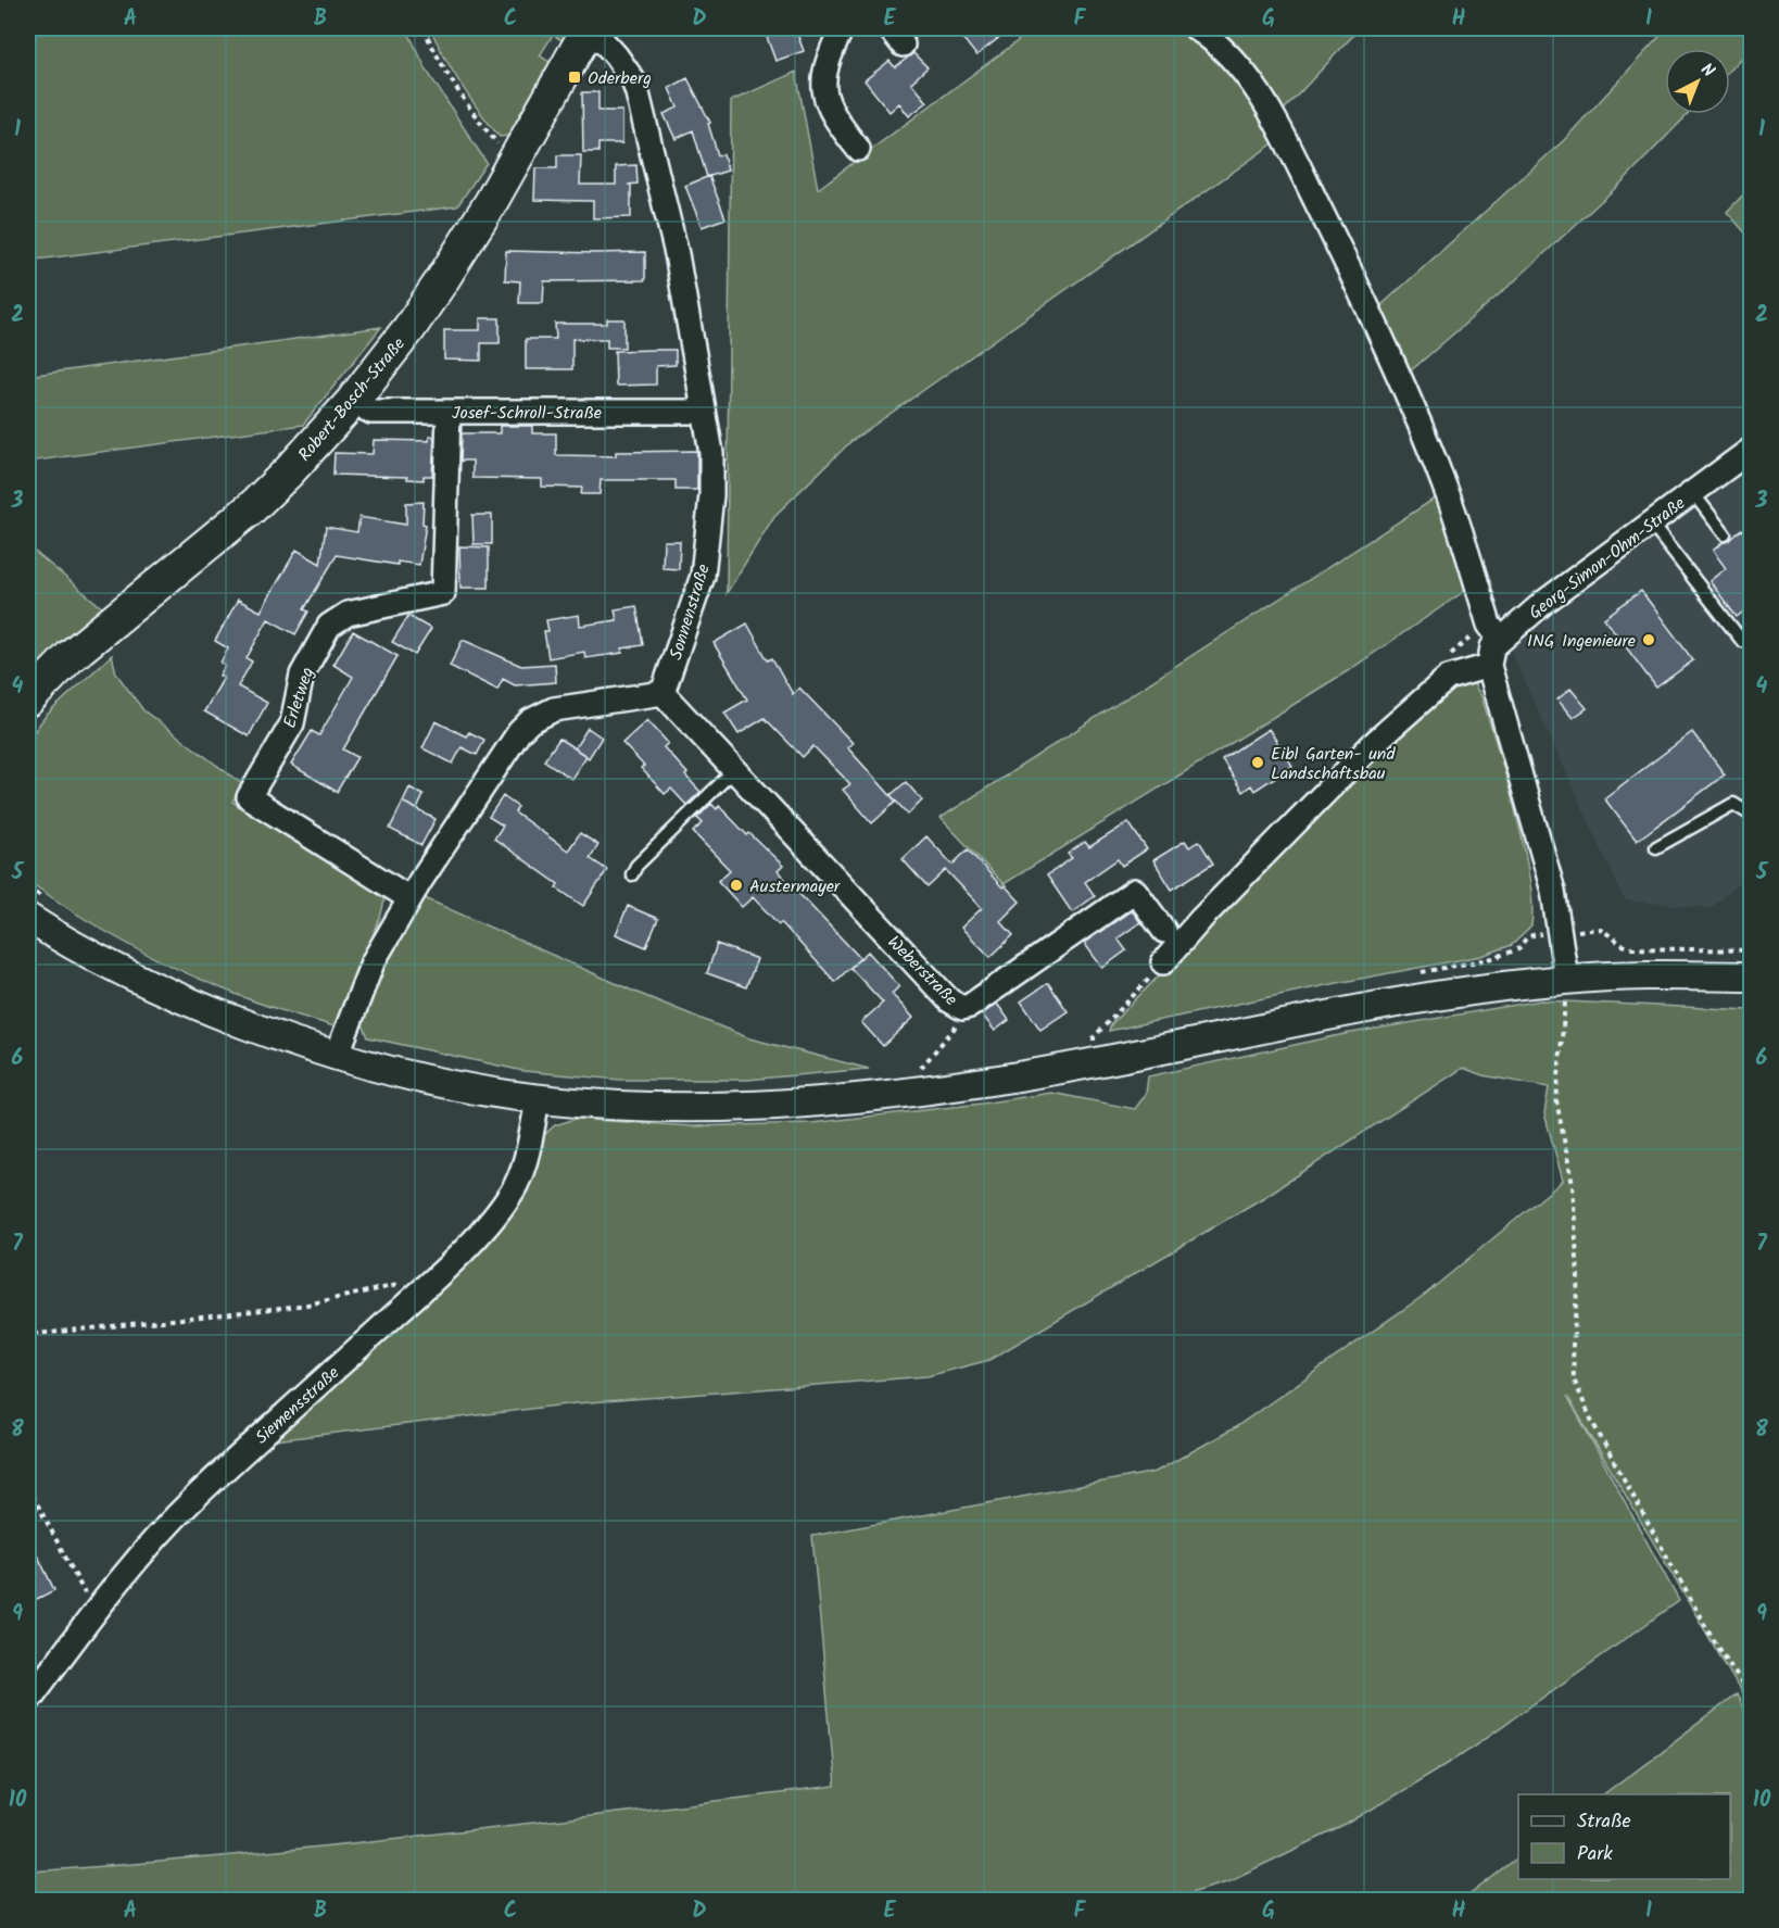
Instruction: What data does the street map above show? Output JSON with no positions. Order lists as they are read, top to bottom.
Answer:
{
  "streets": {
    "main road": ["Robert-Bosch-Straße"],
    "street": [
      "Josef-Schroll-Straße",
      "Georg-Simon-Ohm-Straße",
      "Sonnenstraße",
      "Erletweg",
      "Weberstraße",
      "Siemensstraße"
    ]
  },
  "crossings": [
    ["Robert-Bosch-Straße", "Josef-Schroll-Straße"],
    ["Robert-Bosch-Straße", "Sonnenstraße"],
    ["Josef-Schroll-Straße", "Sonnenstraße"],
    ["Josef-Schroll-Straße", "Erletweg"],
    ["Sonnenstraße", "Weberstraße"]
  ],
  "places": {
    "transit": ["Oderberg"],
    "other": ["ING Ingenieure", "Eibl Garten- und Landschaftsbau", "Austermayer"]
  },
  "legend": ["Straße", "Park"],
  "north": "top right",
  "grid": {
    "columns": [
      "A",
      "B",
      "C",
      "D",
      "E",
      "F",
      "G",
      "H",
      "I"
    ],
    "rows": [
      "1",
      "2",
      "3",
      "4",
      "5",
      "6",
      "7",
      "8",
      "9",
      "10"
    ]
  }
}
